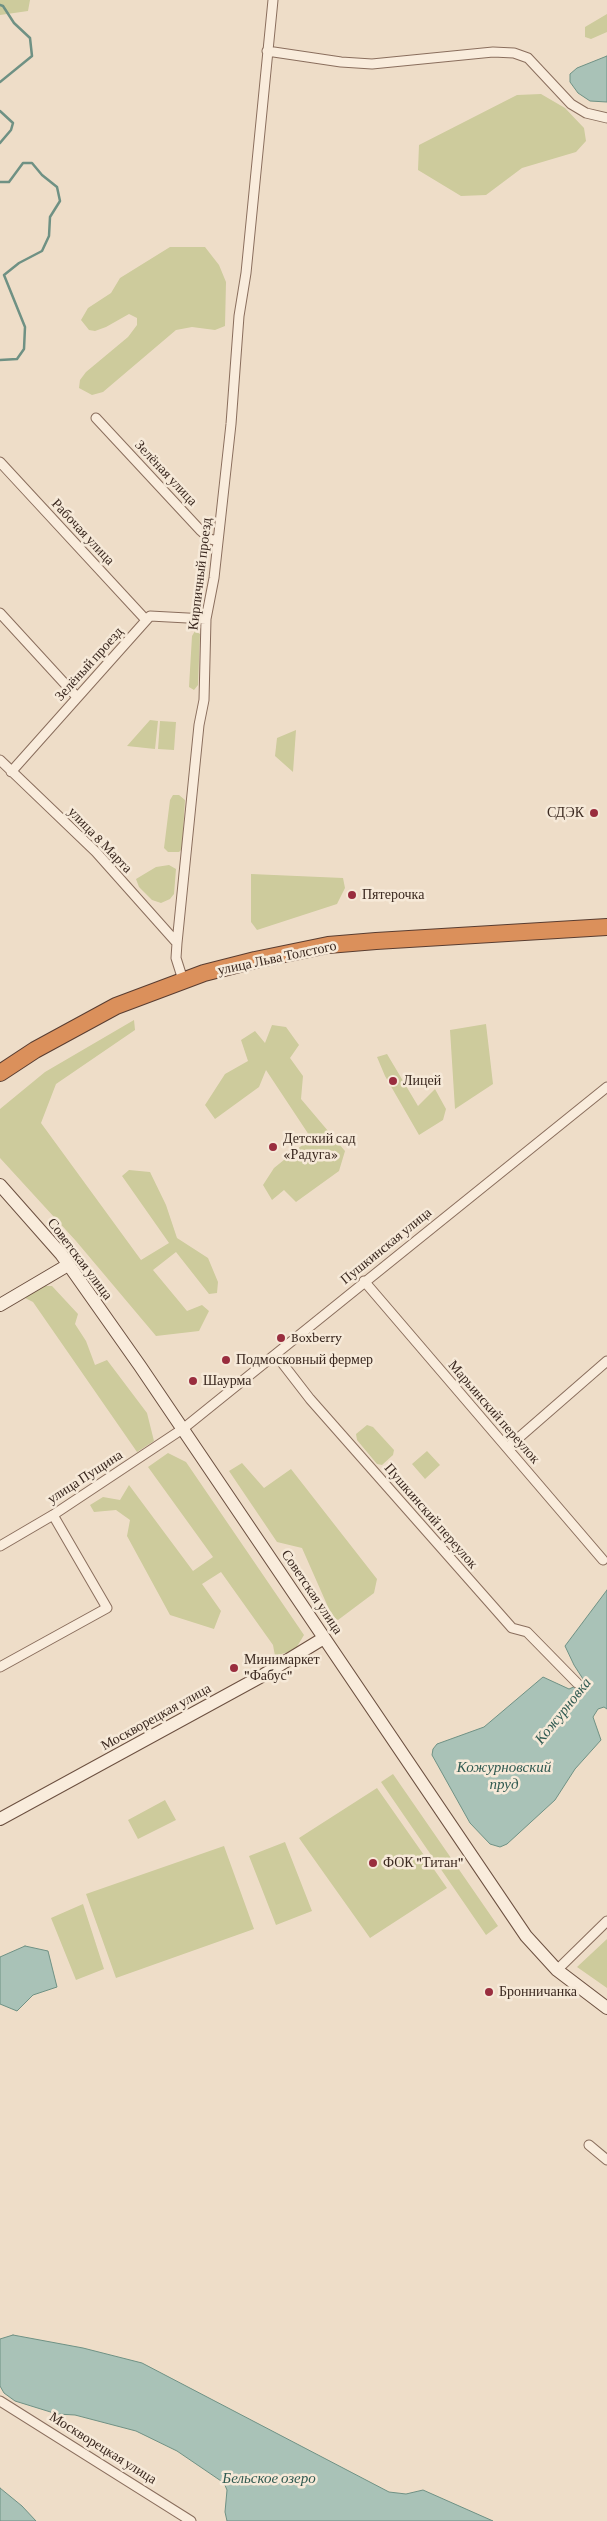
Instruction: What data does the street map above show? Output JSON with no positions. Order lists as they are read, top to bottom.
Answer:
{
  "streets": {
    "highway": ["улица Льва Толстого"],
    "main road": ["Советская улица", "Москворецкая улица"],
    "street": [
      "Зелёная улица",
      "Рабочая улица",
      "Кирпичный проезд",
      "Зелёный проезд",
      "улица 8 Марта",
      "Пушкинская улица",
      "Марьинский переулок",
      "улица Пущина",
      "Пушкинский переулок"
    ]
  },
  "crossings": [
    ["Зелёная улица", "Кирпичный проезд"],
    ["Рабочая улица", "Зелёный проезд"],
    ["Кирпичный проезд", "улица 8 Марта"],
    ["Кирпичный проезд", "улица Льва Толстого"],
    ["Зелёный проезд", "улица 8 Марта"],
    ["Пушкинская улица", "Советская улица"],
    ["Пушкинская улица", "Марьинский переулок"],
    ["Пушкинская улица", "улица Пущина"],
    ["Пушкинская улица", "Пушкинский переулок"],
    ["Советская улица", "улица Пущина"],
    ["Советская улица", "Москворецкая улица"]
  ],
  "water": ["Кожурновка", "Кожурновский пруд", "Бельское озеро"],
  "places": [
    "СДЭК",
    "Пятерочка",
    "Лицей",
    "Детский сад «Радуга»",
    "Boxberry",
    "Подмосковный фермер",
    "Шаурма",
    "Минимаркет \"Фабус\"",
    "ФОК \"Титан\"",
    "Бронничанка"
  ]
}
